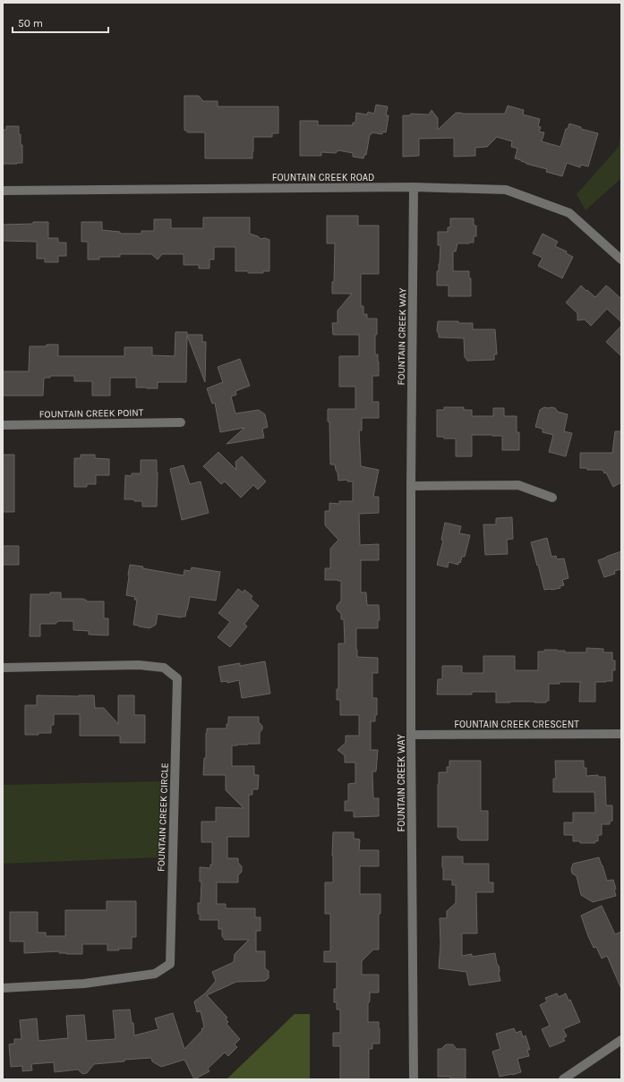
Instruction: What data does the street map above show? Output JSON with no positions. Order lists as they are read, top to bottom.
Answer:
{
  "streets": {
    "street": [
      "FOUNTAIN CREEK ROAD",
      "FOUNTAIN CREEK WAY",
      "FOUNTAIN CREEK POINT",
      "FOUNTAIN CREEK CRESCENT",
      "FOUNTAIN CREEK CIRCLE"
    ]
  },
  "crossings": [
    ["FOUNTAIN CREEK ROAD", "FOUNTAIN CREEK WAY"],
    ["FOUNTAIN CREEK WAY", "FOUNTAIN CREEK CRESCENT"]
  ],
  "scale_bar": "50 m"
}
